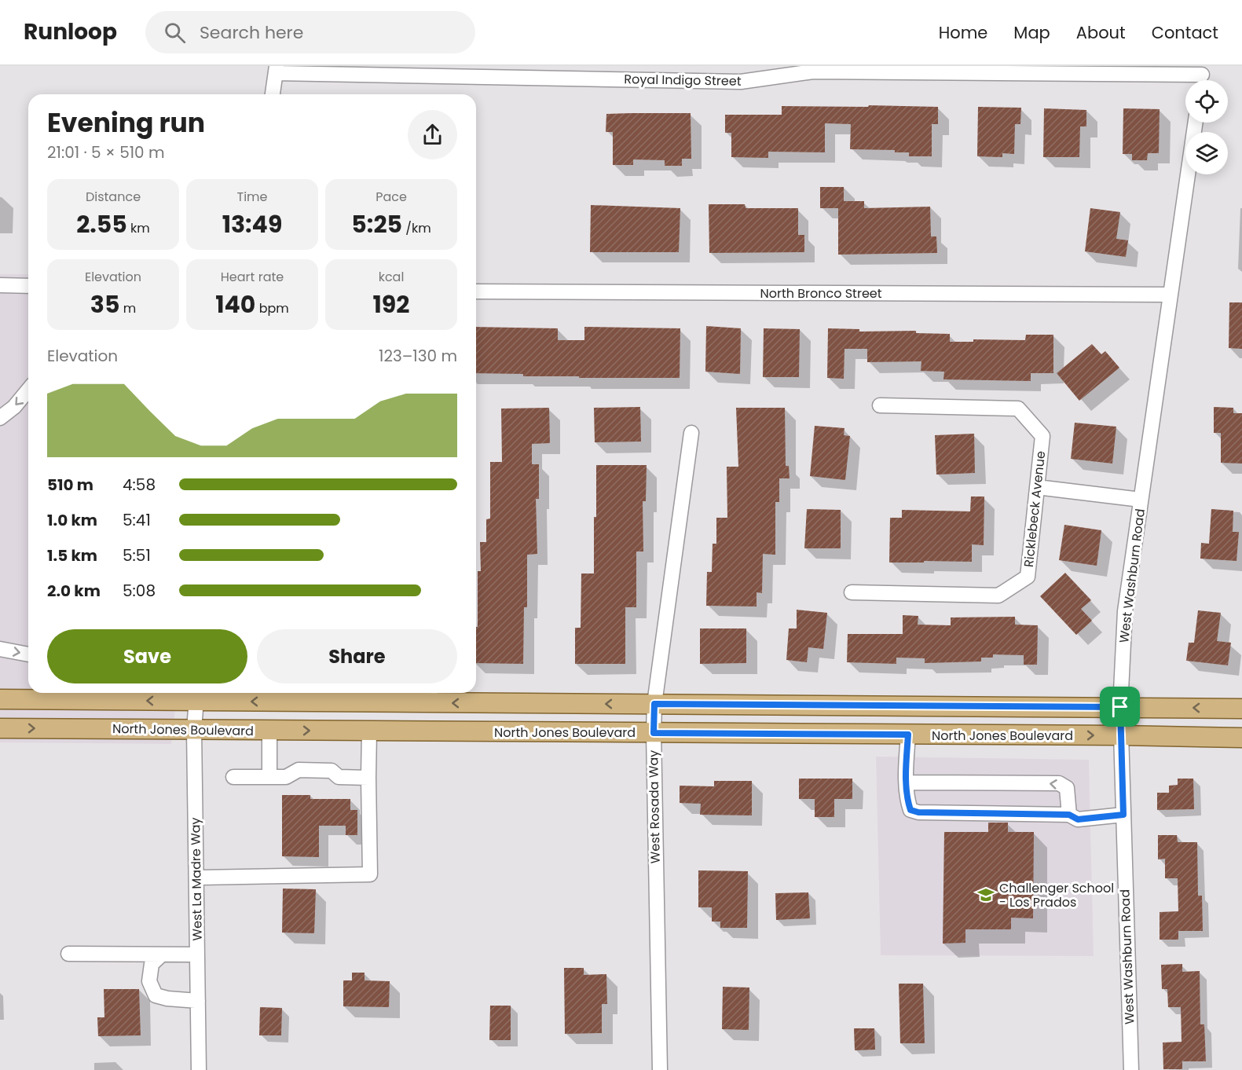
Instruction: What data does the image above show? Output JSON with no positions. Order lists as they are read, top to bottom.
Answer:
{
  "streets": {
    "main road": ["North Jones Boulevard"],
    "street": [
      "Royal Indigo Street",
      "North Bronco Street",
      "Ricklebeck Avenue",
      "West Washburn Road",
      "West Rosada Way",
      "West La Madre Way"
    ]
  },
  "crossings": [
    ["North Bronco Street", "West Washburn Road"],
    ["West Washburn Road", "North Jones Boulevard"],
    ["North Jones Boulevard", "West Rosada Way"],
    ["North Jones Boulevard", "West La Madre Way"]
  ],
  "places": {
    "school or university": ["Challenger School - Los Prados"]
  },
  "page": {
    "header": "Runloop",
    "search": "Search here",
    "nav": [
      "Home",
      "Map",
      "About",
      "Contact"
    ],
    "heading": ["Evening run", "21:01 · 5 × 510 m"],
    "stats": [
      ["Distance", "2.55 km"],
      ["Time", "13:49"],
      ["Pace", "5:25 /km"],
      ["Elevation", "35 m"],
      ["Heart rate", "140 bpm"],
      ["kcal", "192"]
    ],
    "chart": ["Elevation", "123–130 m"],
    "list": [
      {
        "name": "510 m",
        "note": "4:58"
      },
      {
        "name": "1.0 km",
        "note": "5:41"
      },
      {
        "name": "1.5 km",
        "note": "5:51"
      },
      {
        "name": "2.0 km",
        "note": "5:08"
      }
    ],
    "buttons": ["Save", "Share"]
  }
}
